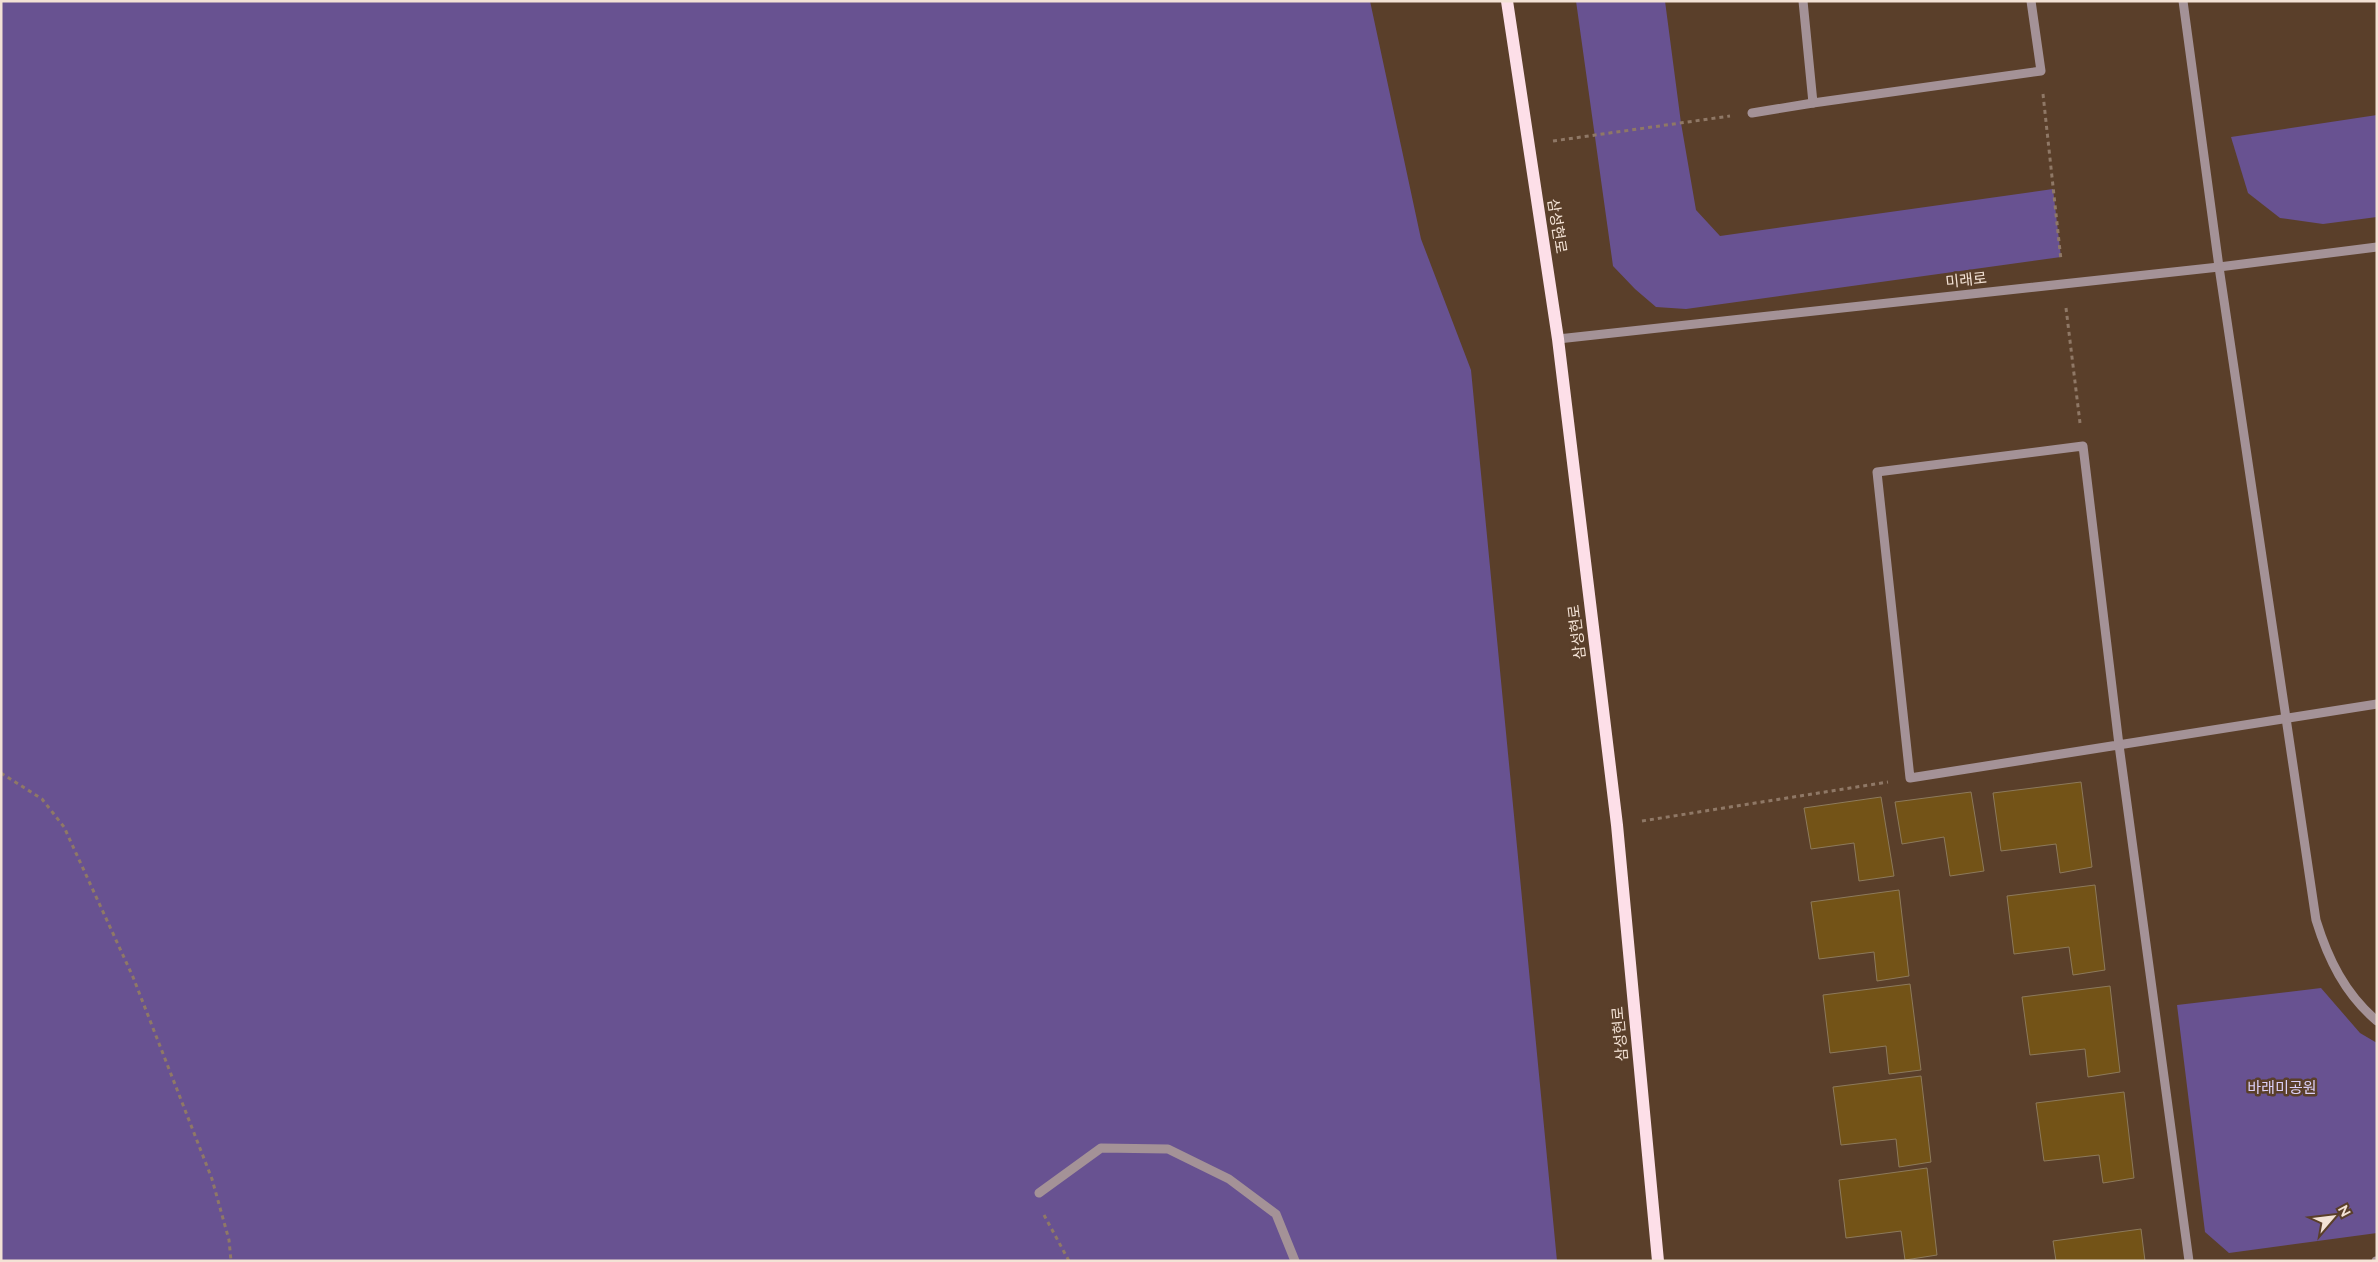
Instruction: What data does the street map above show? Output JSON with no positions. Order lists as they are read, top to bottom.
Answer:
{
  "streets": {
    "main road": ["삼성현로"],
    "street": ["미래로"]
  },
  "crossings": [
    ["삼성현로", "미래로"]
  ],
  "parks": ["바래미공원"],
  "north": "top right"
}
